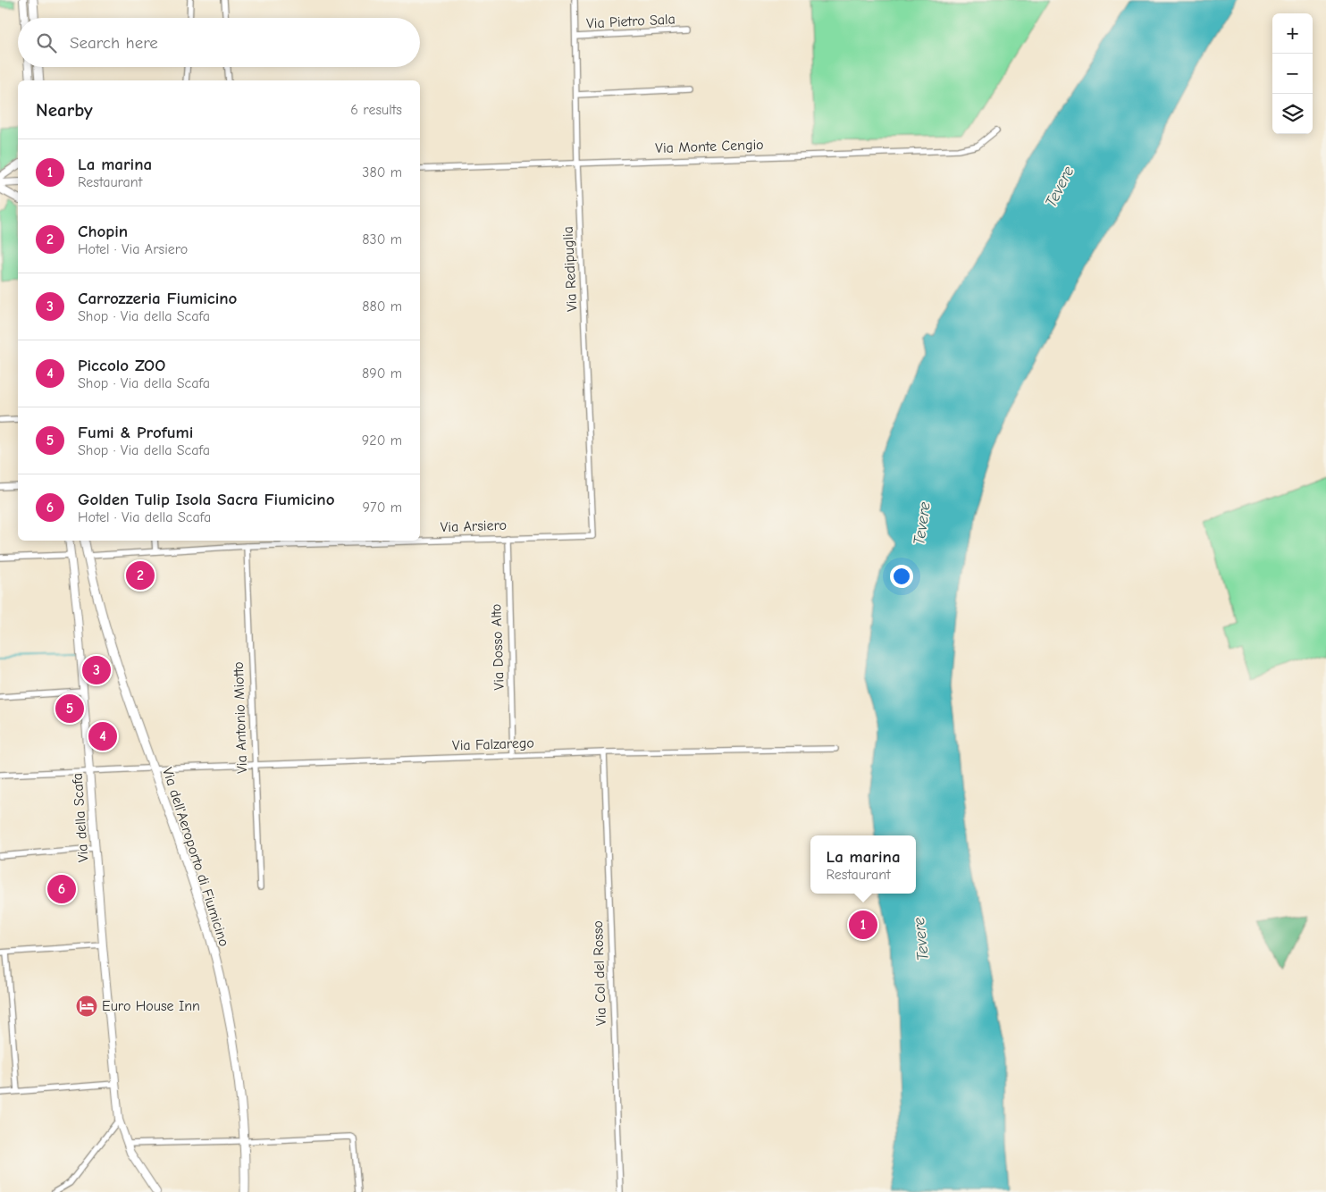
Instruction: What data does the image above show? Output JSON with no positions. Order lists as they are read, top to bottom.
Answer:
{
  "streets": {
    "main road": ["Via dell'Aeroporto di Fiumicino"],
    "street": [
      "Via Pietro Sala",
      "Via Monte Cengio",
      "Via Redipuglia",
      "Via Arsiero",
      "Via Dosso Alto",
      "Via Antonio Miotto",
      "Via Falzarego",
      "Via della Scafa",
      "Via Col del Rosso"
    ]
  },
  "crossings": [
    ["Via Pietro Sala", "Via Redipuglia"],
    ["Via Monte Cengio", "Via Redipuglia"],
    ["Via Redipuglia", "Via Arsiero"],
    ["Via Arsiero", "Via Dosso Alto"],
    ["Via Arsiero", "Via Antonio Miotto"],
    ["Via Arsiero", "Via dell'Aeroporto di Fiumicino"],
    ["Via Dosso Alto", "Via Falzarego"],
    ["Via Antonio Miotto", "Via Falzarego"],
    ["Via Falzarego", "Via della Scafa"],
    ["Via Falzarego", "Via dell'Aeroporto di Fiumicino"],
    ["Via Falzarego", "Via Col del Rosso"]
  ],
  "water": ["Tevere"],
  "places": {
    "hotel": ["Euro House Inn"]
  },
  "page": {
    "map_buttons": ["+", "−"],
    "search": "Search here",
    "heading": ["Nearby", "6 results"],
    "list": [
      {
        "mark": "1",
        "name": "La marina",
        "note": "Restaurant",
        "value": "380 m"
      },
      {
        "mark": "2",
        "name": "Chopin",
        "note": "Hotel · Via Arsiero",
        "value": "830 m"
      },
      {
        "mark": "3",
        "name": "Carrozzeria Fiumicino",
        "note": "Shop · Via della Scafa",
        "value": "880 m"
      },
      {
        "mark": "4",
        "name": "Piccolo ZOO",
        "note": "Shop · Via della Scafa",
        "value": "890 m"
      },
      {
        "mark": "5",
        "name": "Fumi & Profumi",
        "note": "Shop · Via della Scafa",
        "value": "920 m"
      },
      {
        "mark": "6",
        "name": "Golden Tulip Isola Sacra Fiumicino",
        "note": "Hotel · Via della Scafa",
        "value": "970 m"
      }
    ],
    "pins": [
      "2",
      "3",
      "5",
      "4",
      "6",
      "1"
    ],
    "popup": ["La marina", "Restaurant"]
  }
}
